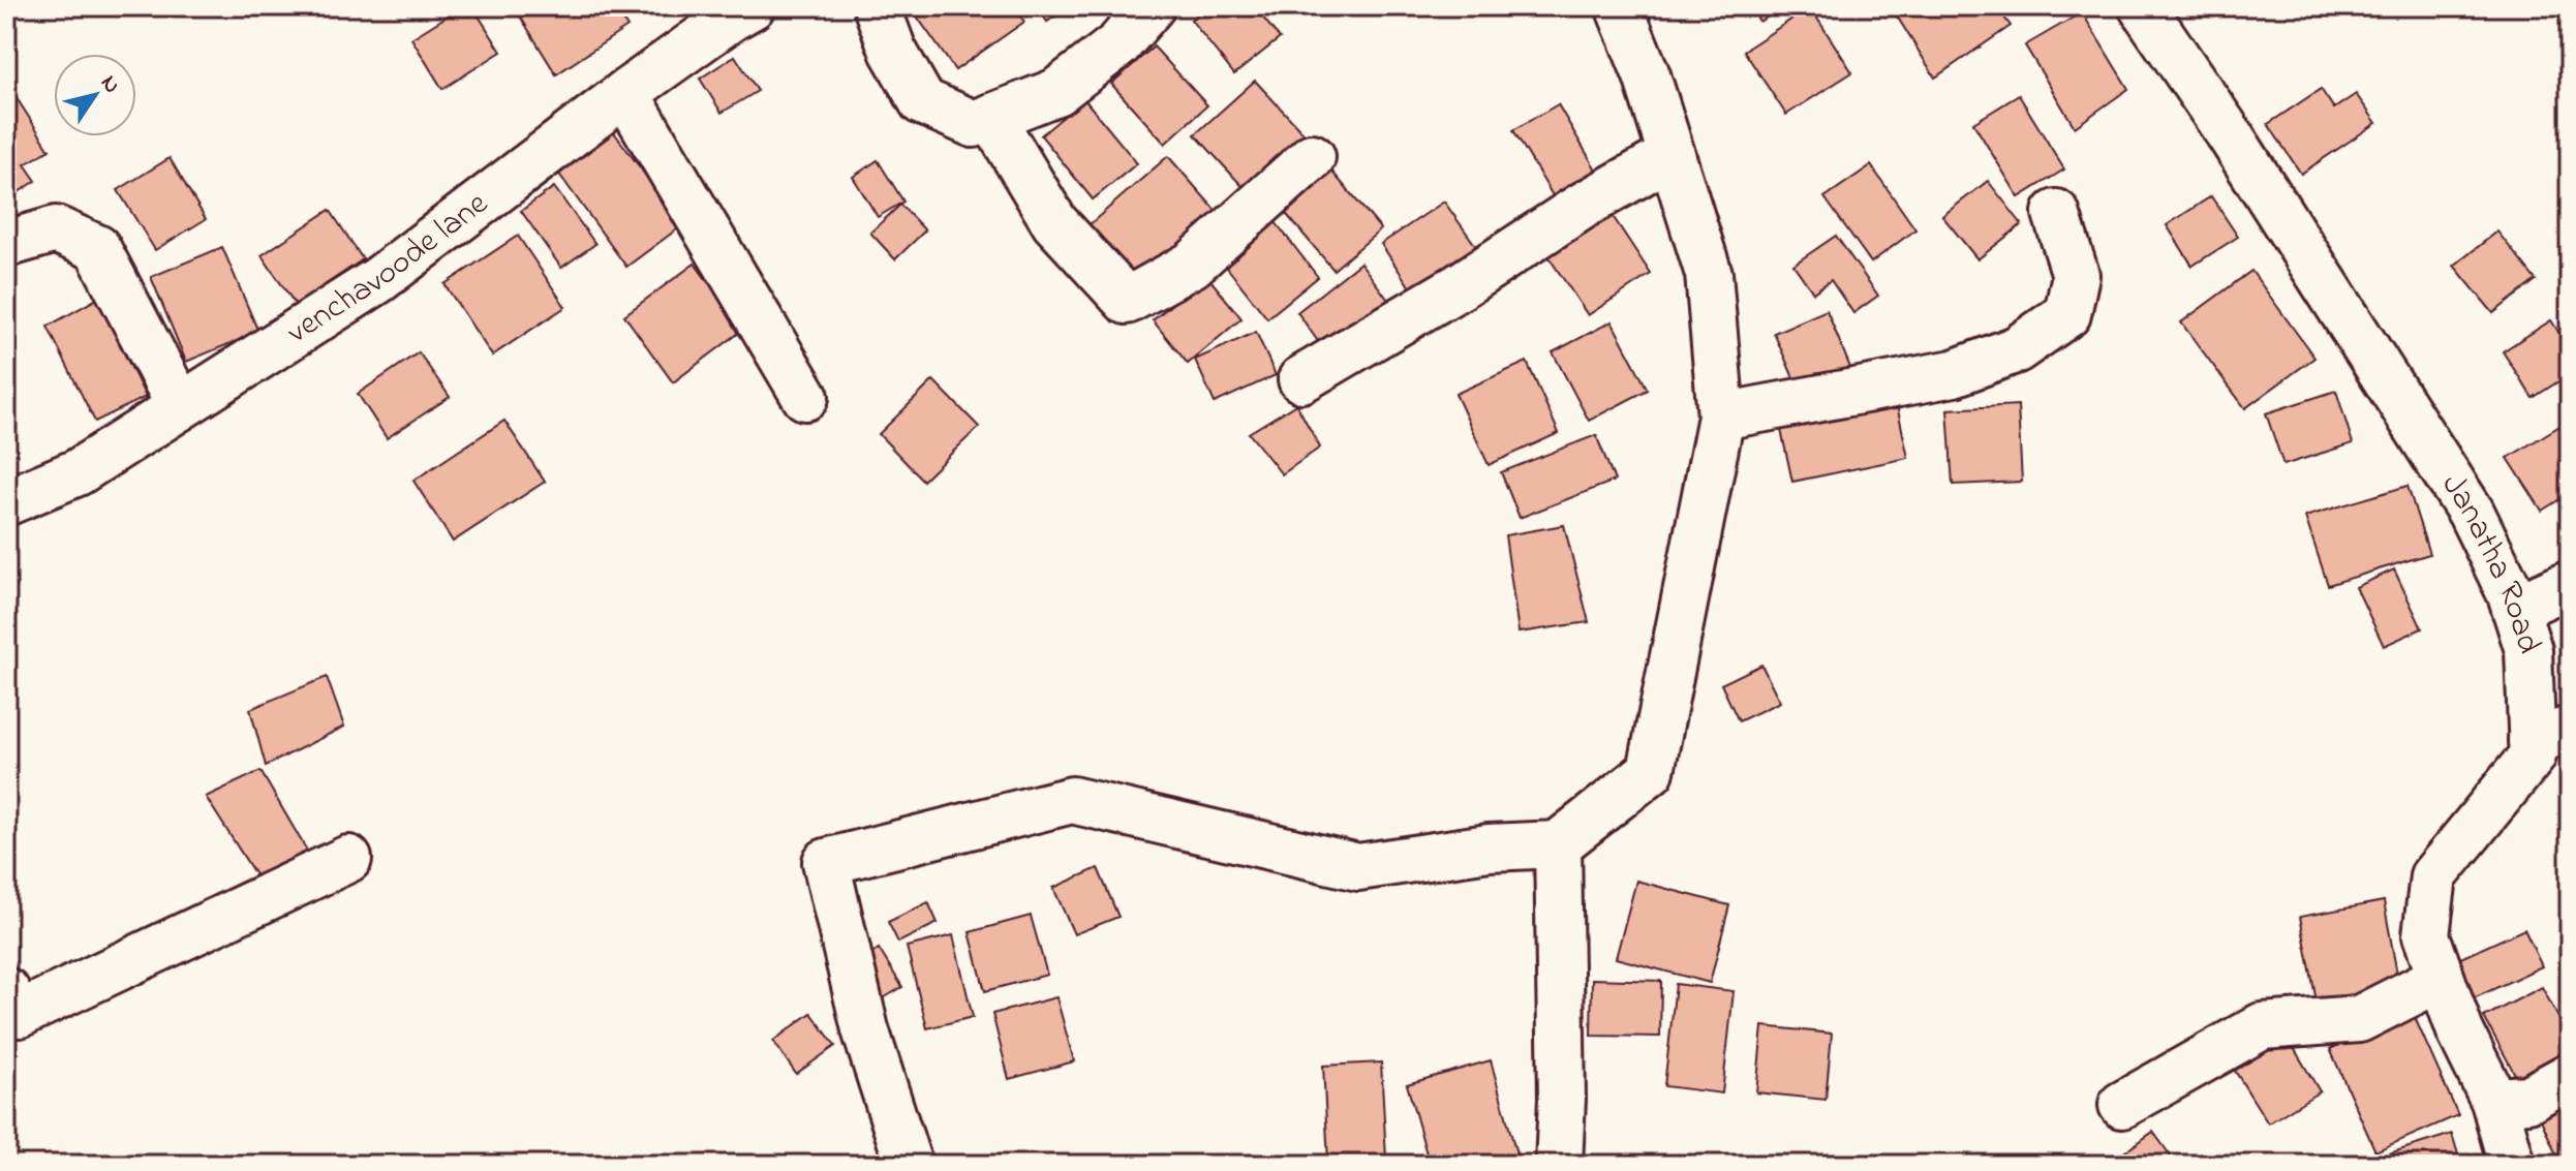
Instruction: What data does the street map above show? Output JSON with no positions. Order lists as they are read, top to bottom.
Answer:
{
  "streets": {
    "street": ["venchavoode lane", "Janatha Road"]
  },
  "north": "top right"
}
